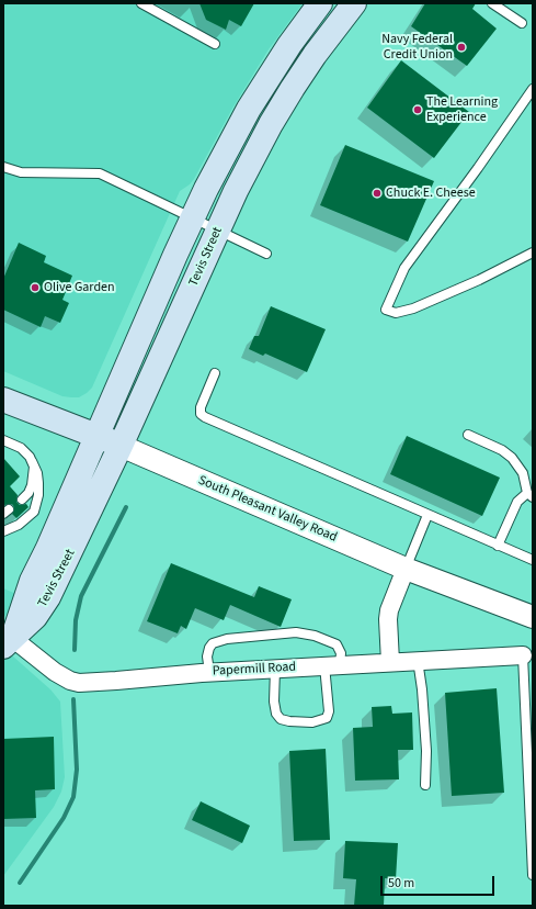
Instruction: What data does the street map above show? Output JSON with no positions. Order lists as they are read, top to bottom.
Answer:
{
  "streets": {
    "main road": ["Tevis Street", "South Pleasant Valley Road"],
    "street": ["Papermill Road"]
  },
  "crossings": [
    ["Tevis Street", "South Pleasant Valley Road"],
    ["Tevis Street", "Papermill Road"]
  ],
  "places": [
    "Navy Federal Credit Union",
    "The Learning Experience",
    "Chuck E. Cheese",
    "Olive Garden"
  ],
  "scale_bar": "50 m"
}
